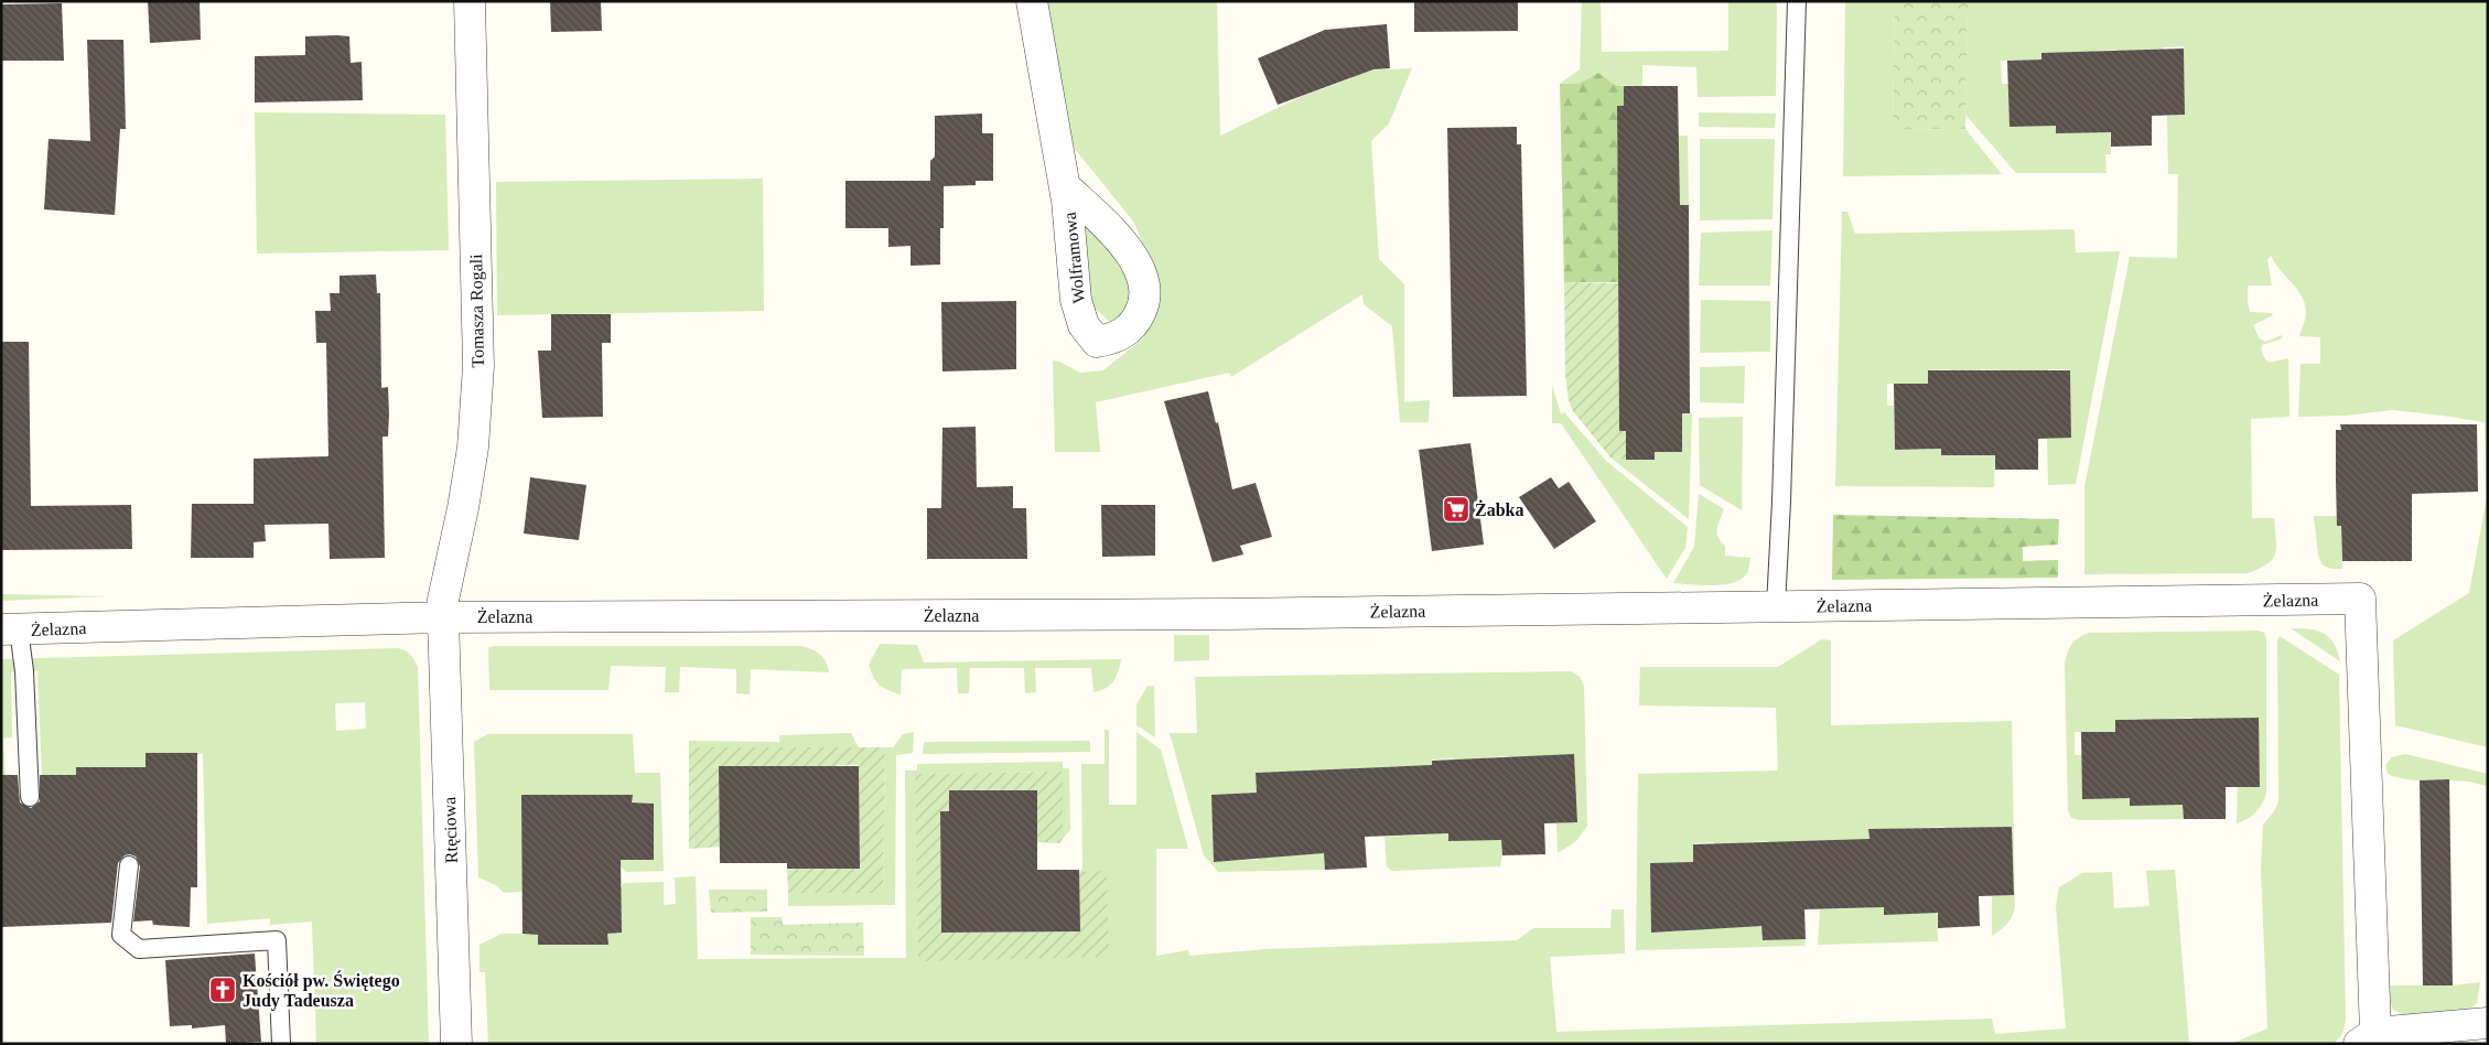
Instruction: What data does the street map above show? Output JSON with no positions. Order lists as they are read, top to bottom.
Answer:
{
  "streets": {
    "street": [
      "Wolframowa",
      "Tomasza Rogali",
      "Żelazna",
      "Rtęciowa"
    ]
  },
  "crossings": [
    ["Tomasza Rogali", "Żelazna"],
    ["Tomasza Rogali", "Rtęciowa"],
    ["Żelazna", "Rtęciowa"]
  ],
  "places": {
    "supermarket": ["Żabka"],
    "church": ["Kościół pw. Świętego Judy Tadeusza"]
  }
}
